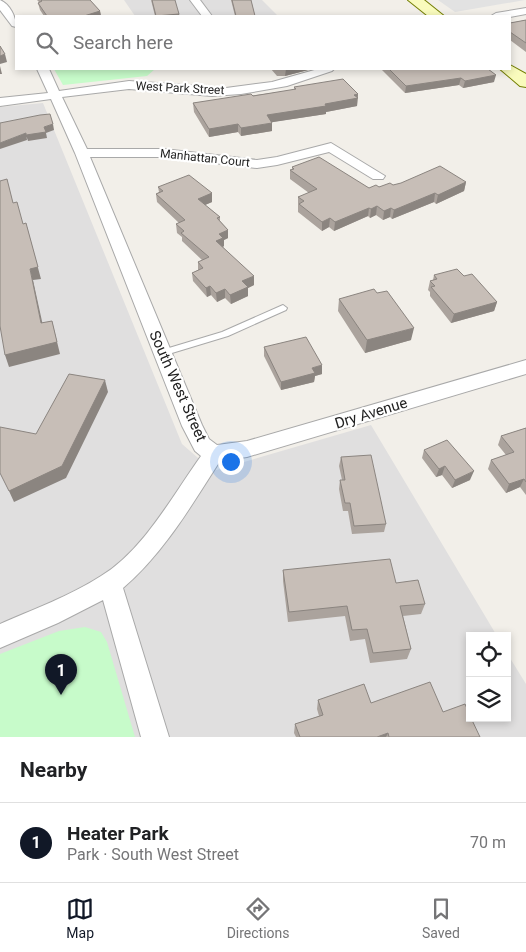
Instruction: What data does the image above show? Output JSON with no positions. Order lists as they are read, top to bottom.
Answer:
{
  "streets": {
    "street": [
      "West Park Street",
      "Manhattan Court",
      "South West Street",
      "Dry Avenue"
    ]
  },
  "crossings": [
    ["West Park Street", "South West Street"],
    ["Manhattan Court", "South West Street"],
    ["South West Street", "Dry Avenue"]
  ],
  "page": {
    "search": "Search here",
    "pins": "1",
    "heading": "Nearby",
    "list": [
      {
        "mark": "1",
        "name": "Heater Park",
        "note": "Park · South West Street",
        "value": "70 m"
      }
    ],
    "nav": ["Map", "Directions", "Saved"]
  }
}
